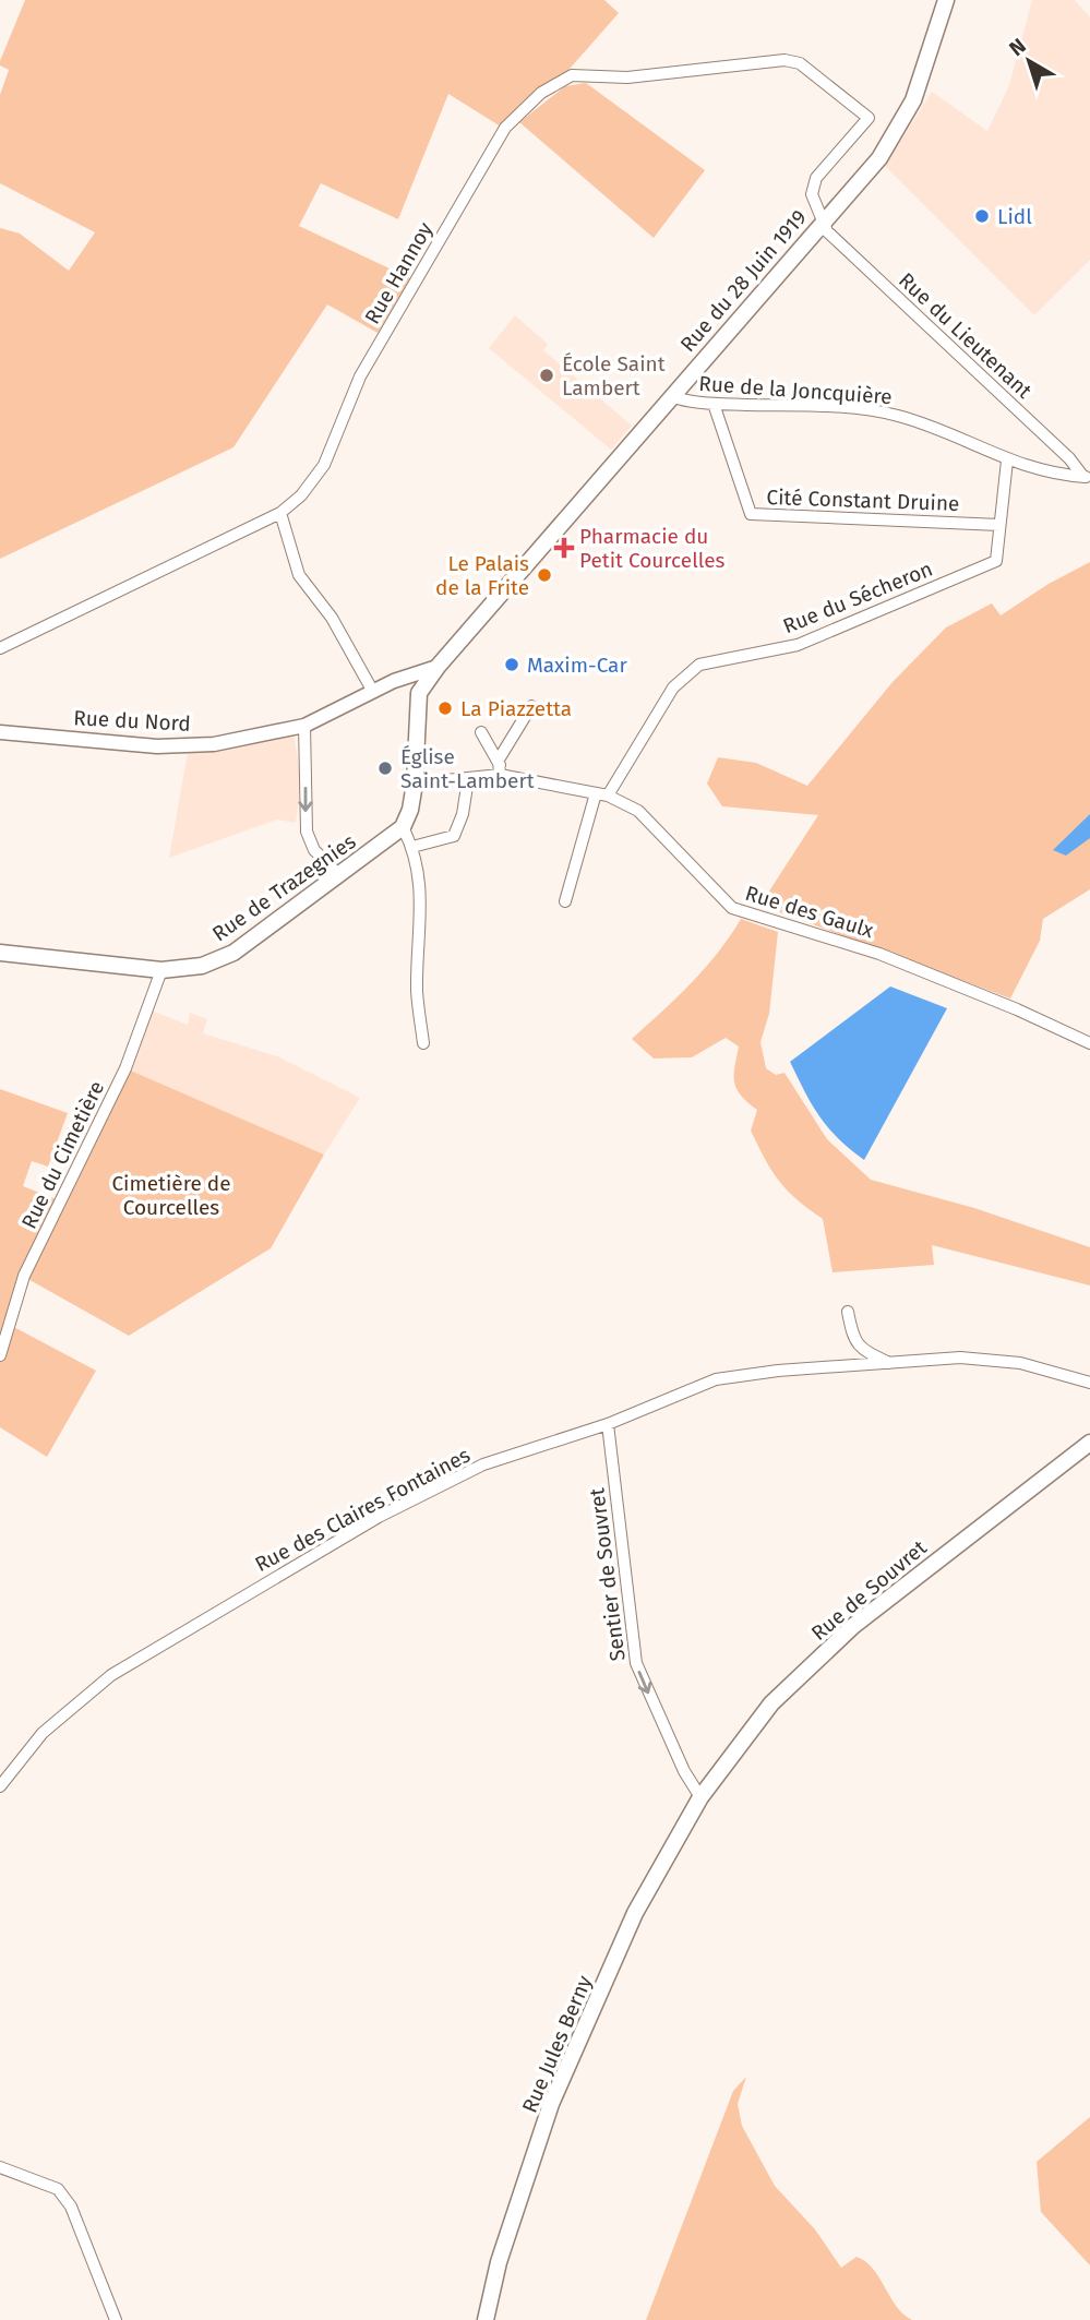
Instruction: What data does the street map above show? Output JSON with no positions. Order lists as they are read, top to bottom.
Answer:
{
  "streets": {
    "main road": [
      "Rue du 28 Juin 1919",
      "Rue de Trazegnies",
      "Rue de Souvret",
      "Rue Jules Berny"
    ],
    "street": [
      "Rue Hannoy",
      "Rue du Lieutenant",
      "Rue de la Joncquière",
      "Cité Constant Druine",
      "Rue du Sécheron",
      "Rue du Nord",
      "Rue des Gaulx",
      "Rue du Cimetière",
      "Rue des Claires Fontaines",
      "Sentier de Souvret"
    ]
  },
  "crossings": [
    ["Rue Hannoy", "Rue du 28 Juin 1919"],
    ["Rue Hannoy", "Rue du Lieutenant"],
    ["Rue du 28 Juin 1919", "Rue du Lieutenant"],
    ["Rue du 28 Juin 1919", "Rue de la Joncquière"],
    ["Rue du 28 Juin 1919", "Rue du Nord"],
    ["Rue du 28 Juin 1919", "Rue de Trazegnies"],
    ["Rue du 28 Juin 1919", "Rue des Gaulx"],
    ["Rue du Lieutenant", "Rue de la Joncquière"],
    ["Rue de la Joncquière", "Cité Constant Druine"],
    ["Rue de la Joncquière", "Rue du Sécheron"],
    ["Cité Constant Druine", "Rue du Sécheron"],
    ["Rue du Sécheron", "Rue des Gaulx"],
    ["Rue de Trazegnies", "Rue du Cimetière"],
    ["Rue des Claires Fontaines", "Sentier de Souvret"],
    ["Sentier de Souvret", "Rue de Souvret"],
    ["Sentier de Souvret", "Rue Jules Berny"],
    ["Rue de Souvret", "Rue Jules Berny"]
  ],
  "one_way": ["Sentier de Souvret"],
  "parks": ["Cimetière de Courcelles"],
  "places": {
    "other": [
      "Lidl",
      "École Saint Lambert",
      "Le Palais de la Frite",
      "Maxim-Car",
      "La Piazzetta",
      "Église Saint-Lambert"
    ],
    "health": ["Pharmacie du Petit Courcelles"]
  },
  "north": "top left"
}
